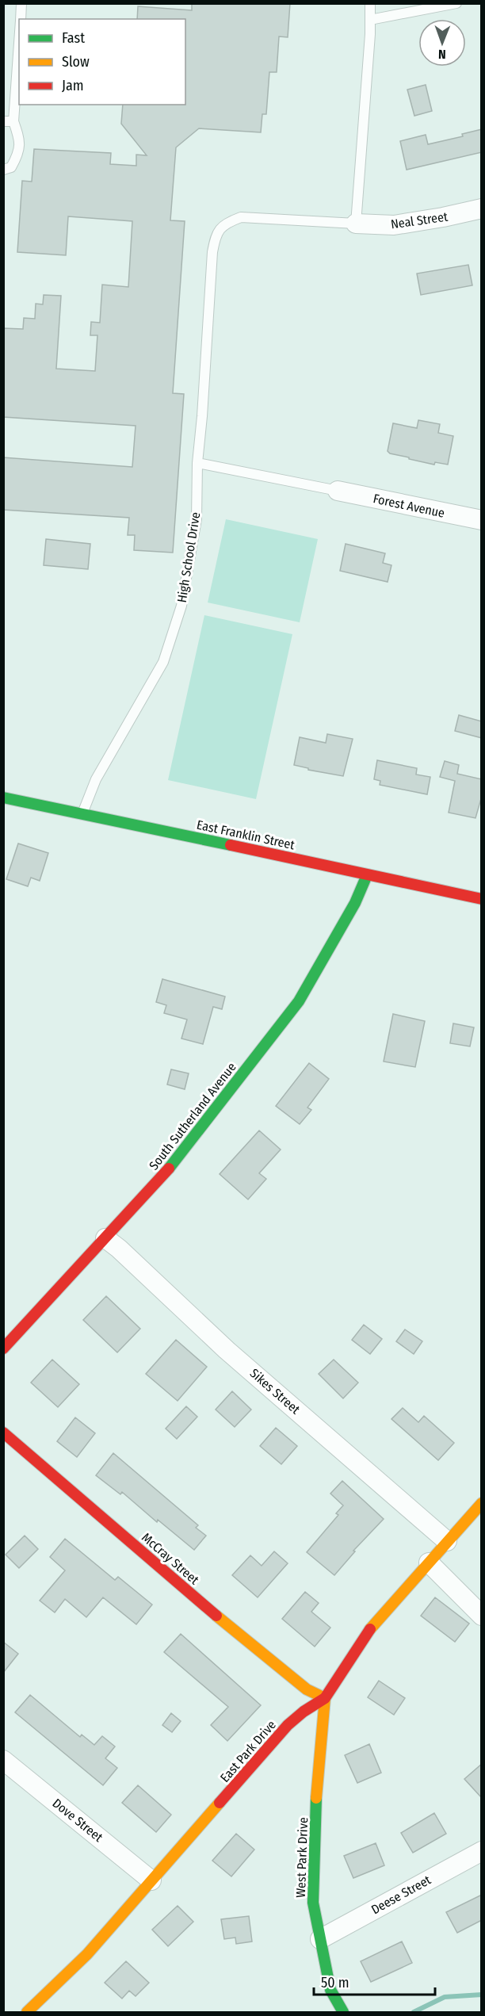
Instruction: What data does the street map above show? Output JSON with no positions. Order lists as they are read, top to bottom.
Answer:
{
  "streets": {
    "street": [
      "Neal Street",
      "Forest Avenue",
      "East Franklin Street",
      "South Sutherland Avenue",
      "Sikes Street",
      "McCray Street",
      "East Park Drive",
      "Dove Street",
      "West Park Drive",
      "Deese Street"
    ],
    "lane": ["High School Drive"]
  },
  "crossings": [
    ["Neal Street", "High School Drive"],
    ["High School Drive", "East Franklin Street"],
    ["East Franklin Street", "South Sutherland Avenue"],
    ["South Sutherland Avenue", "Sikes Street"],
    ["Sikes Street", "East Park Drive"],
    ["McCray Street", "East Park Drive"],
    ["McCray Street", "West Park Drive"],
    ["East Park Drive", "Dove Street"],
    ["East Park Drive", "West Park Drive"],
    ["West Park Drive", "Deese Street"]
  ],
  "legend": ["Fast", "Slow", "Jam"],
  "scale_bar": "50 m",
  "north": "bottom"
}
